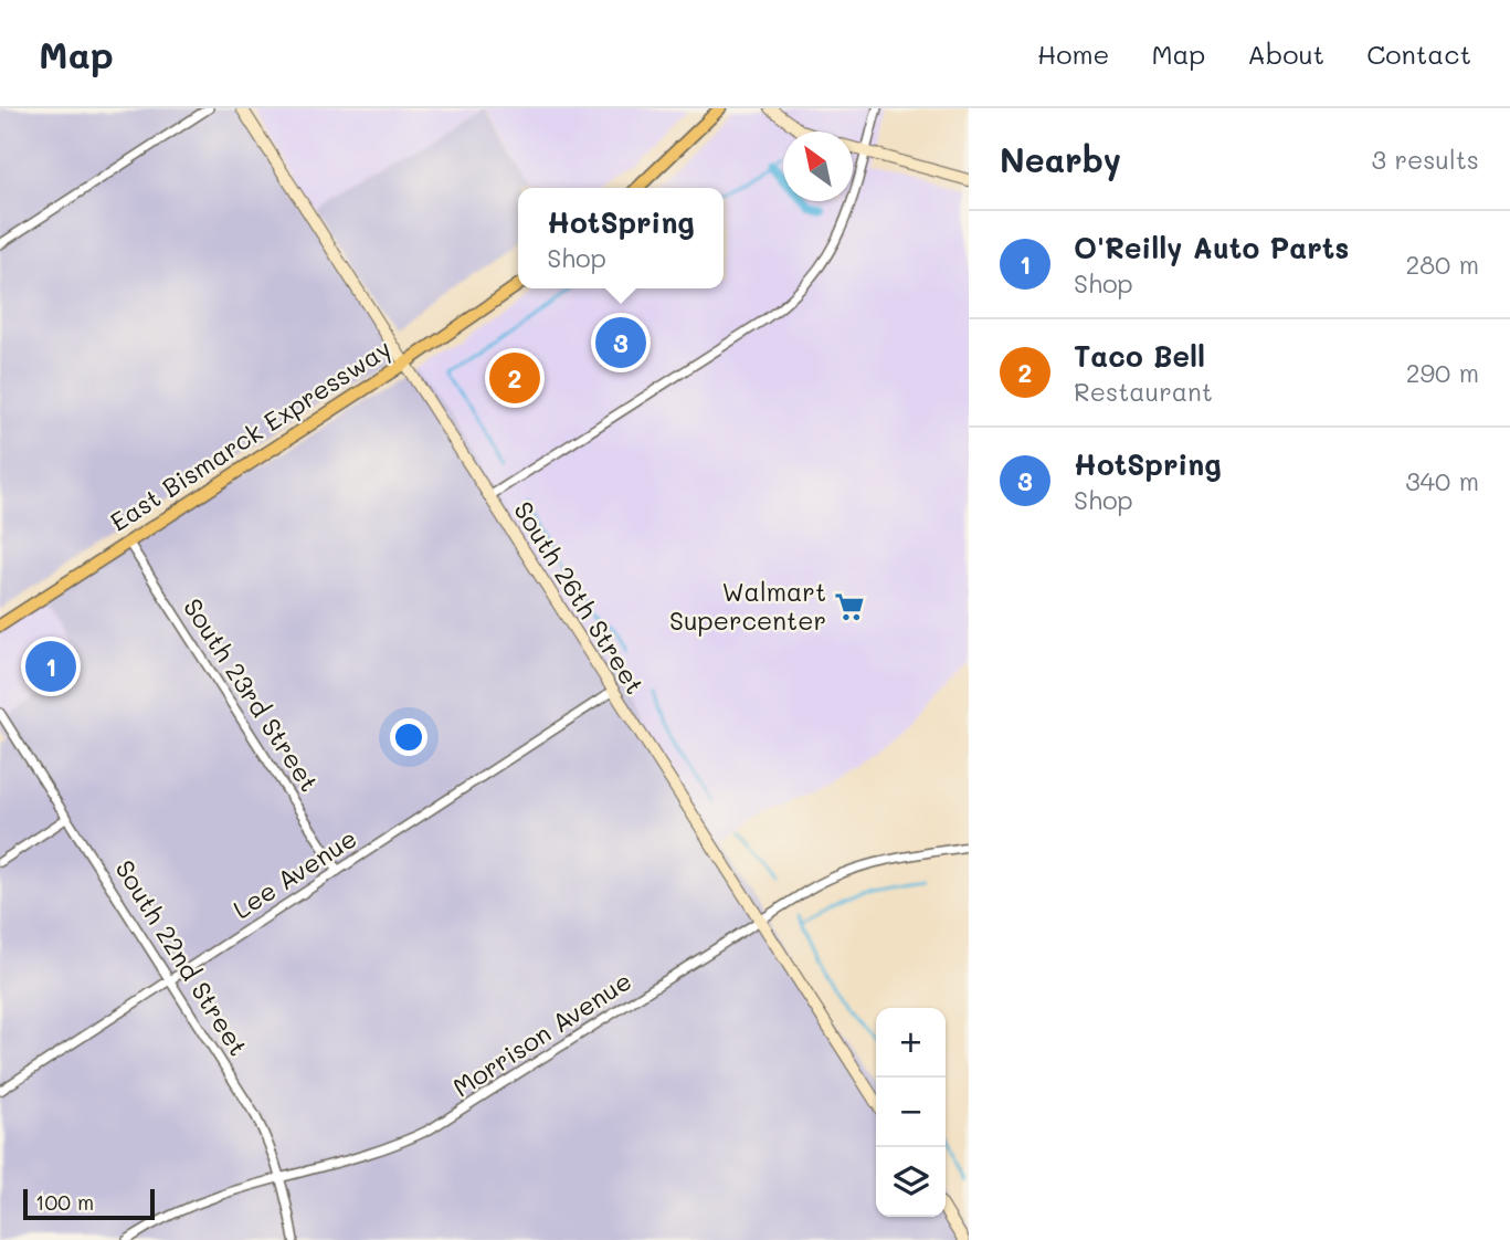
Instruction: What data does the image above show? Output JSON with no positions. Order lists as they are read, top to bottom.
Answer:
{
  "streets": {
    "main road": ["East Bismarck Expressway"],
    "street": [
      "South 26th Street",
      "South 23rd Street",
      "Lee Avenue",
      "South 22nd Street",
      "Morrison Avenue"
    ]
  },
  "crossings": [
    ["East Bismarck Expressway", "South 26th Street"],
    ["East Bismarck Expressway", "South 23rd Street"],
    ["South 26th Street", "Lee Avenue"],
    ["South 26th Street", "Morrison Avenue"],
    ["South 23rd Street", "Lee Avenue"],
    ["Lee Avenue", "South 22nd Street"],
    ["South 22nd Street", "Morrison Avenue"]
  ],
  "places": {
    "supermarket": ["Walmart Supercenter"]
  },
  "scale_bar": "100 m",
  "north": "top left",
  "page": {
    "header": "Map",
    "nav": [
      "Home",
      "Map",
      "About",
      "Contact"
    ],
    "heading": ["Nearby", "3 results"],
    "popup": ["HotSpring", "Shop"],
    "list": [
      {
        "mark": "1",
        "name": "O'Reilly Auto Parts",
        "note": "Shop",
        "value": "280 m"
      },
      {
        "mark": "2",
        "name": "Taco Bell",
        "note": "Restaurant",
        "value": "290 m"
      },
      {
        "mark": "3",
        "name": "HotSpring",
        "note": "Shop",
        "value": "340 m"
      }
    ],
    "pins": ["3", "2", "1"],
    "map_buttons": ["+", "−"],
    "scale": "100 m"
  }
}
